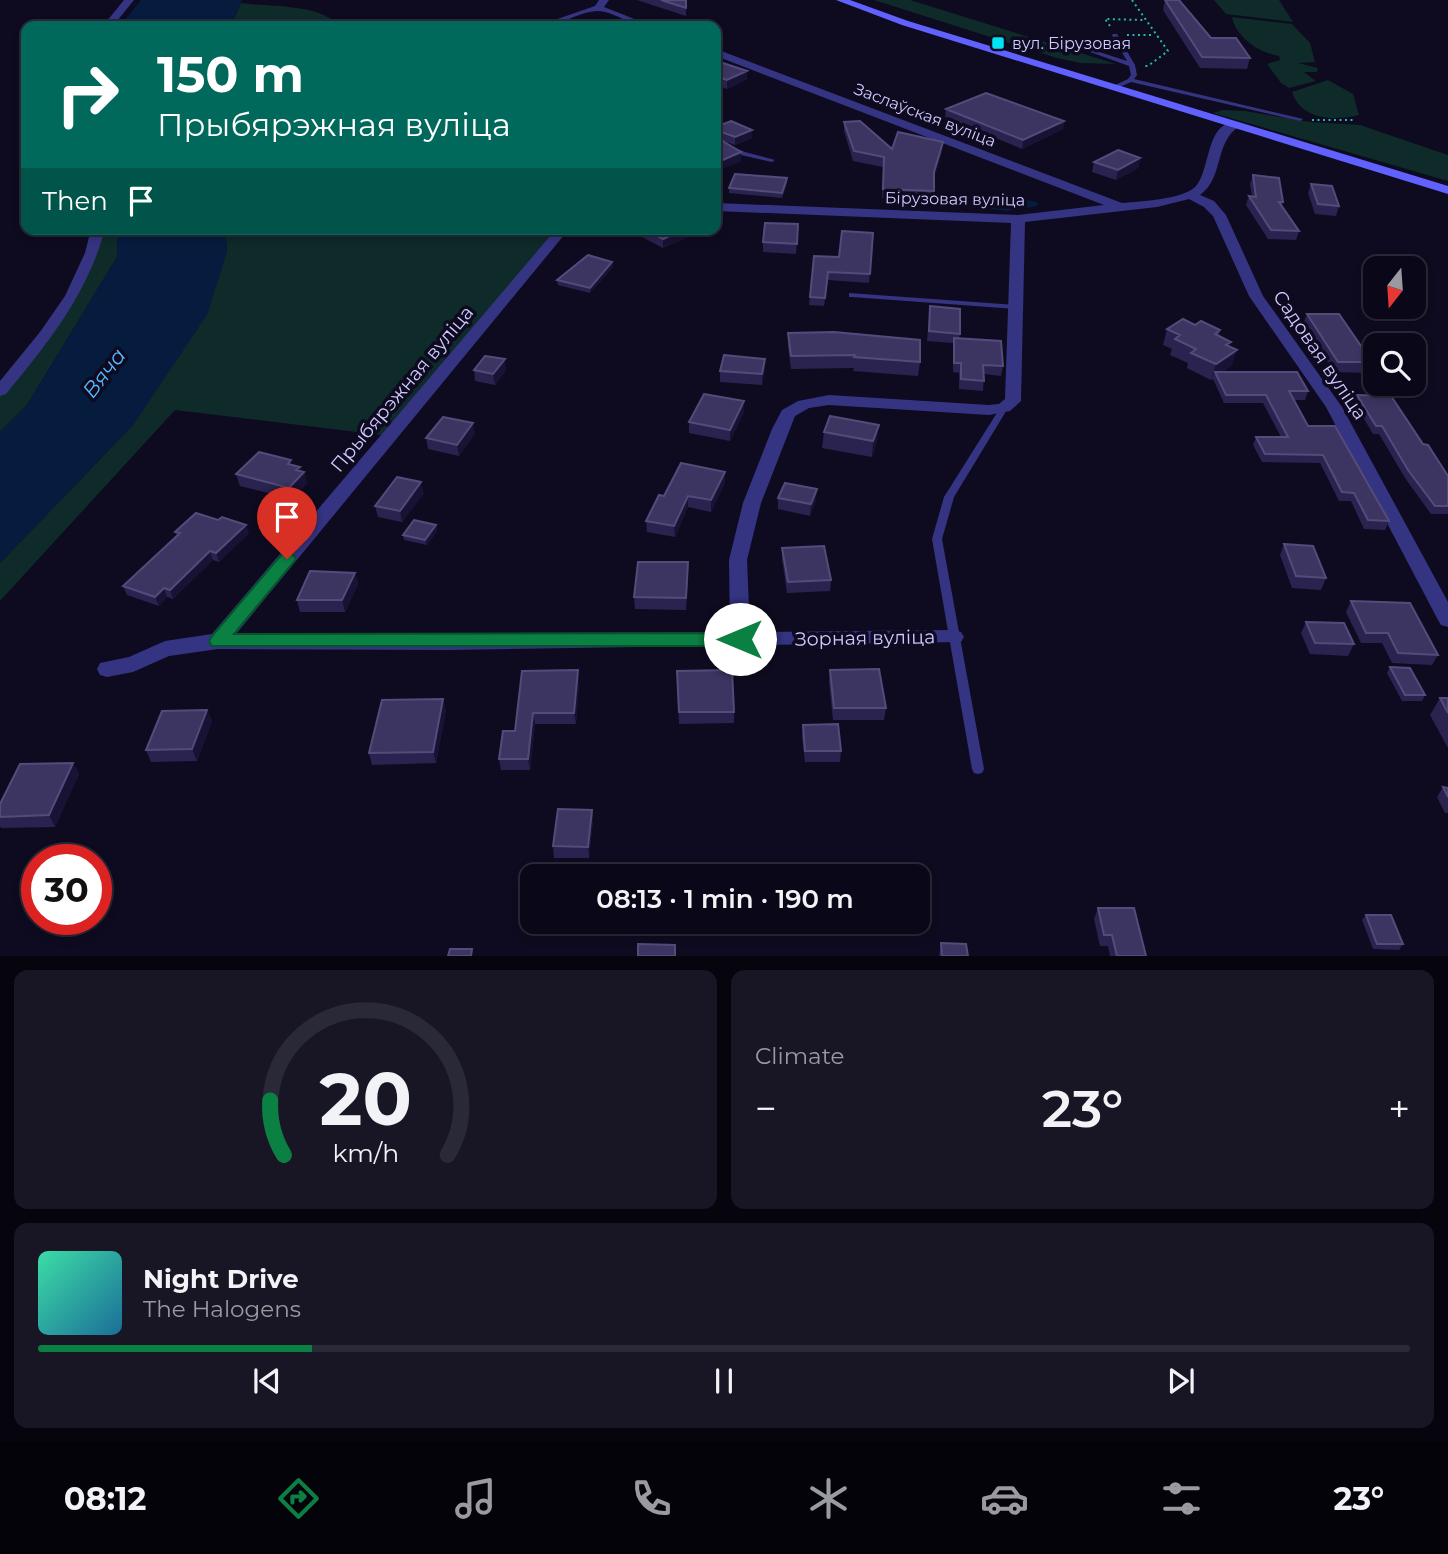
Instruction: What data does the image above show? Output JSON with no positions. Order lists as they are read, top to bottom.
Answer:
{
  "streets": {
    "street": [
      "Заслаўская вуліца",
      "Бірузовая вуліца",
      "Садовая вуліца",
      "Прыбярэжная вуліца",
      "Зорная вуліца"
    ]
  },
  "crossings": [
    ["Заслаўская вуліца", "Бірузовая вуліца"],
    ["Бірузовая вуліца", "Садовая вуліца"],
    ["Прыбярэжная вуліца", "Зорная вуліца"]
  ],
  "water": ["Вяча"],
  "places": {
    "transit": ["вул. Бірузовая"]
  },
  "north": "bottom",
  "page": {
    "turn": ["150 m", "Прыбярэжная вуліца"],
    "then": "Then",
    "limit": "30",
    "trip": "08:13 · 1 min · 190 m",
    "tile": "Climate",
    "heat": ["−", "23°", "+"],
    "song": ["Night Drive", "The Halogens"],
    "tabs": ["08:12", "23°"],
    "gauge": ["20", "km/h"]
  }
}
